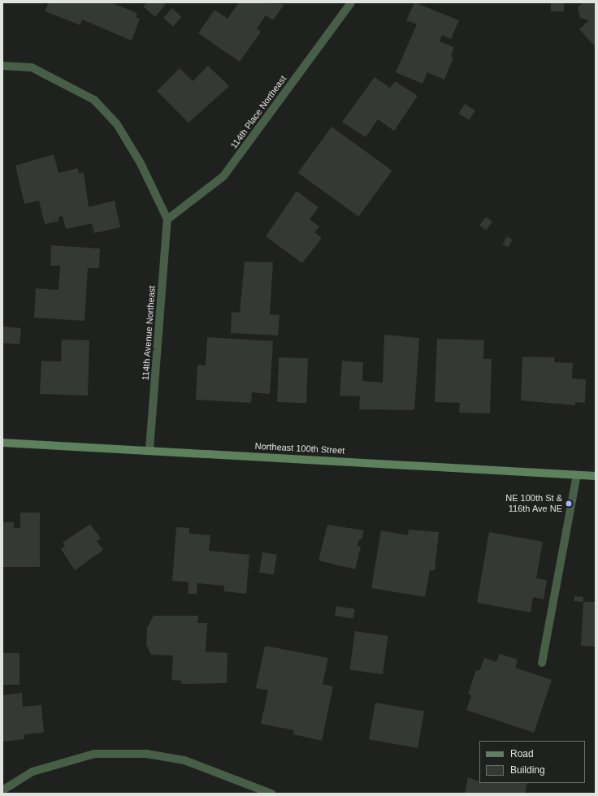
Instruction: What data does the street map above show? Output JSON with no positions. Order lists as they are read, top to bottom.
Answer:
{
  "streets": {
    "street": ["114th Place Northeast", "114th Avenue Northeast", "Northeast 100th Street"]
  },
  "crossings": [
    ["114th Place Northeast", "114th Avenue Northeast"],
    ["114th Avenue Northeast", "Northeast 100th Street"]
  ],
  "places": ["NE 100th St & 116th Ave NE"],
  "legend": ["Road", "Building"]
}
